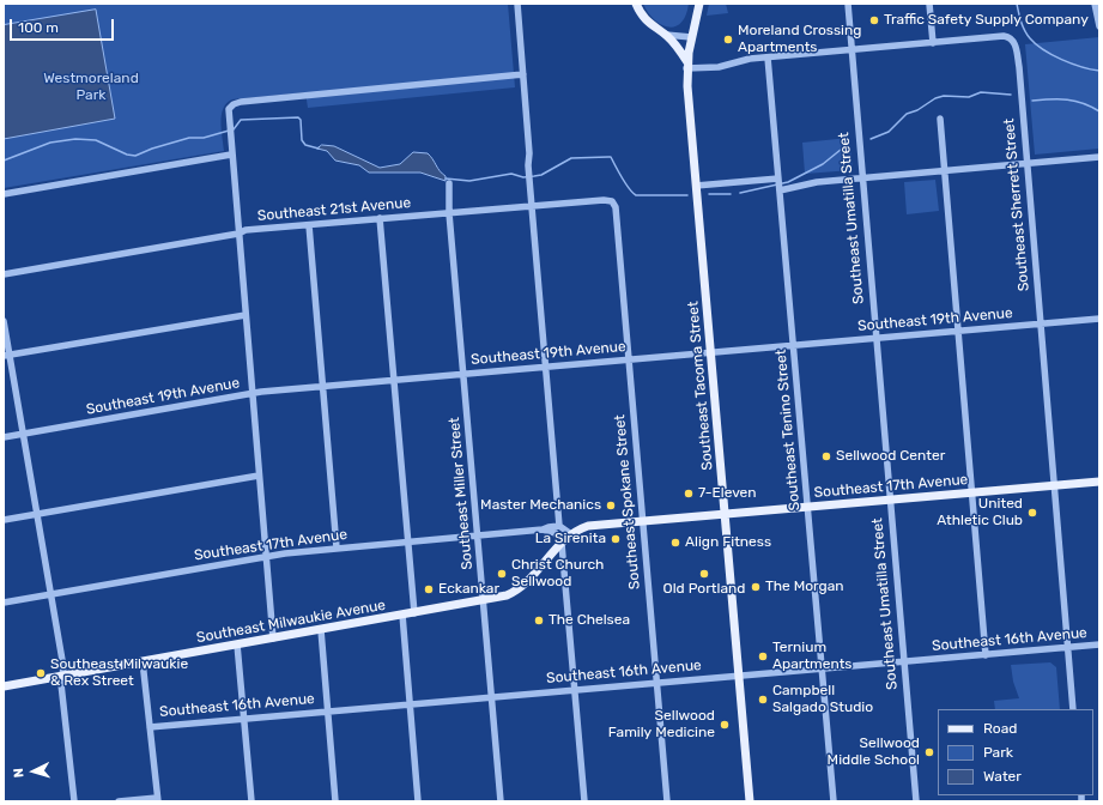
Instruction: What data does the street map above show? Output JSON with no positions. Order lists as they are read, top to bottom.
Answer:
{
  "streets": {
    "main road": ["Southeast Tacoma Street", "Southeast 17th Avenue", "Southeast Milwaukie Avenue"],
    "street": [
      "Southeast Sherrett Street",
      "Southeast 21st Avenue",
      "Southeast Umatilla Street",
      "Southeast 19th Avenue",
      "Southeast Tenino Street",
      "Southeast Miller Street",
      "Southeast Spokane Street",
      "Southeast 16th Avenue"
    ]
  },
  "crossings": [
    ["Southeast Sherrett Street", "Southeast 19th Avenue"],
    ["Southeast Sherrett Street", "Southeast 17th Avenue"],
    ["Southeast Sherrett Street", "Southeast 16th Avenue"],
    ["Southeast 21st Avenue", "Southeast Miller Street"],
    ["Southeast 21st Avenue", "Southeast Spokane Street"],
    ["Southeast Umatilla Street", "Southeast 19th Avenue"],
    ["Southeast Umatilla Street", "Southeast 17th Avenue"],
    ["Southeast Umatilla Street", "Southeast 16th Avenue"],
    ["Southeast 19th Avenue", "Southeast Tacoma Street"],
    ["Southeast 19th Avenue", "Southeast Tenino Street"],
    ["Southeast 19th Avenue", "Southeast Miller Street"],
    ["Southeast 19th Avenue", "Southeast Spokane Street"],
    ["Southeast Tacoma Street", "Southeast 17th Avenue"],
    ["Southeast Tacoma Street", "Southeast 16th Avenue"],
    ["Southeast Tenino Street", "Southeast 17th Avenue"],
    ["Southeast Tenino Street", "Southeast 16th Avenue"],
    ["Southeast 17th Avenue", "Southeast Miller Street"],
    ["Southeast 17th Avenue", "Southeast Spokane Street"],
    ["Southeast 17th Avenue", "Southeast Milwaukie Avenue"],
    ["Southeast Miller Street", "Southeast Milwaukie Avenue"],
    ["Southeast Miller Street", "Southeast 16th Avenue"],
    ["Southeast Spokane Street", "Southeast 16th Avenue"]
  ],
  "parks": ["Westmoreland Park"],
  "places": [
    "Traffic Safety Supply Company",
    "Moreland Crossing Apartments",
    "Sellwood Center",
    "7-Eleven",
    "Master Mechanics",
    "United Athletic Club",
    "La Sirenita",
    "Align Fitness",
    "Christ Church Sellwood",
    "Old Portland",
    "The Morgan",
    "Eckankar",
    "The Chelsea",
    "Ternium Apartments",
    "Southeast Milwaukie & Rex Street",
    "Campbell Salgado Studio",
    "Sellwood Family Medicine",
    "Sellwood Middle School"
  ],
  "legend": ["Road", "Park", "Water"],
  "scale_bar": "100 m",
  "north": "left"
}
